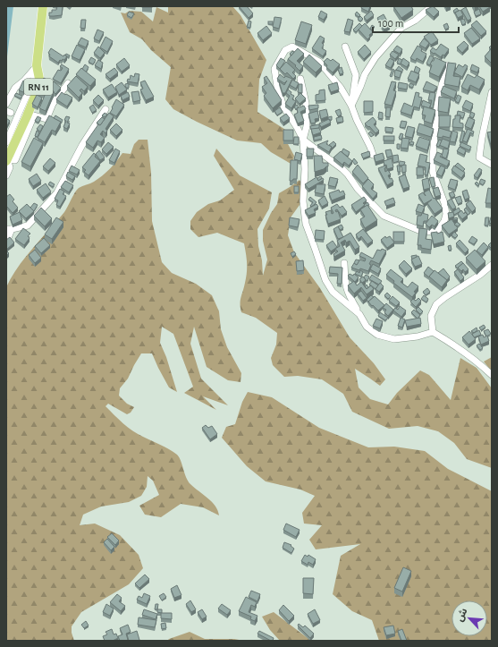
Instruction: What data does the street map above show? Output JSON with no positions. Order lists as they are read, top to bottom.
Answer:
{
  "streets": {
    "main road": ["RN 11"]
  },
  "scale_bar": "100 m",
  "north": "top left"
}
